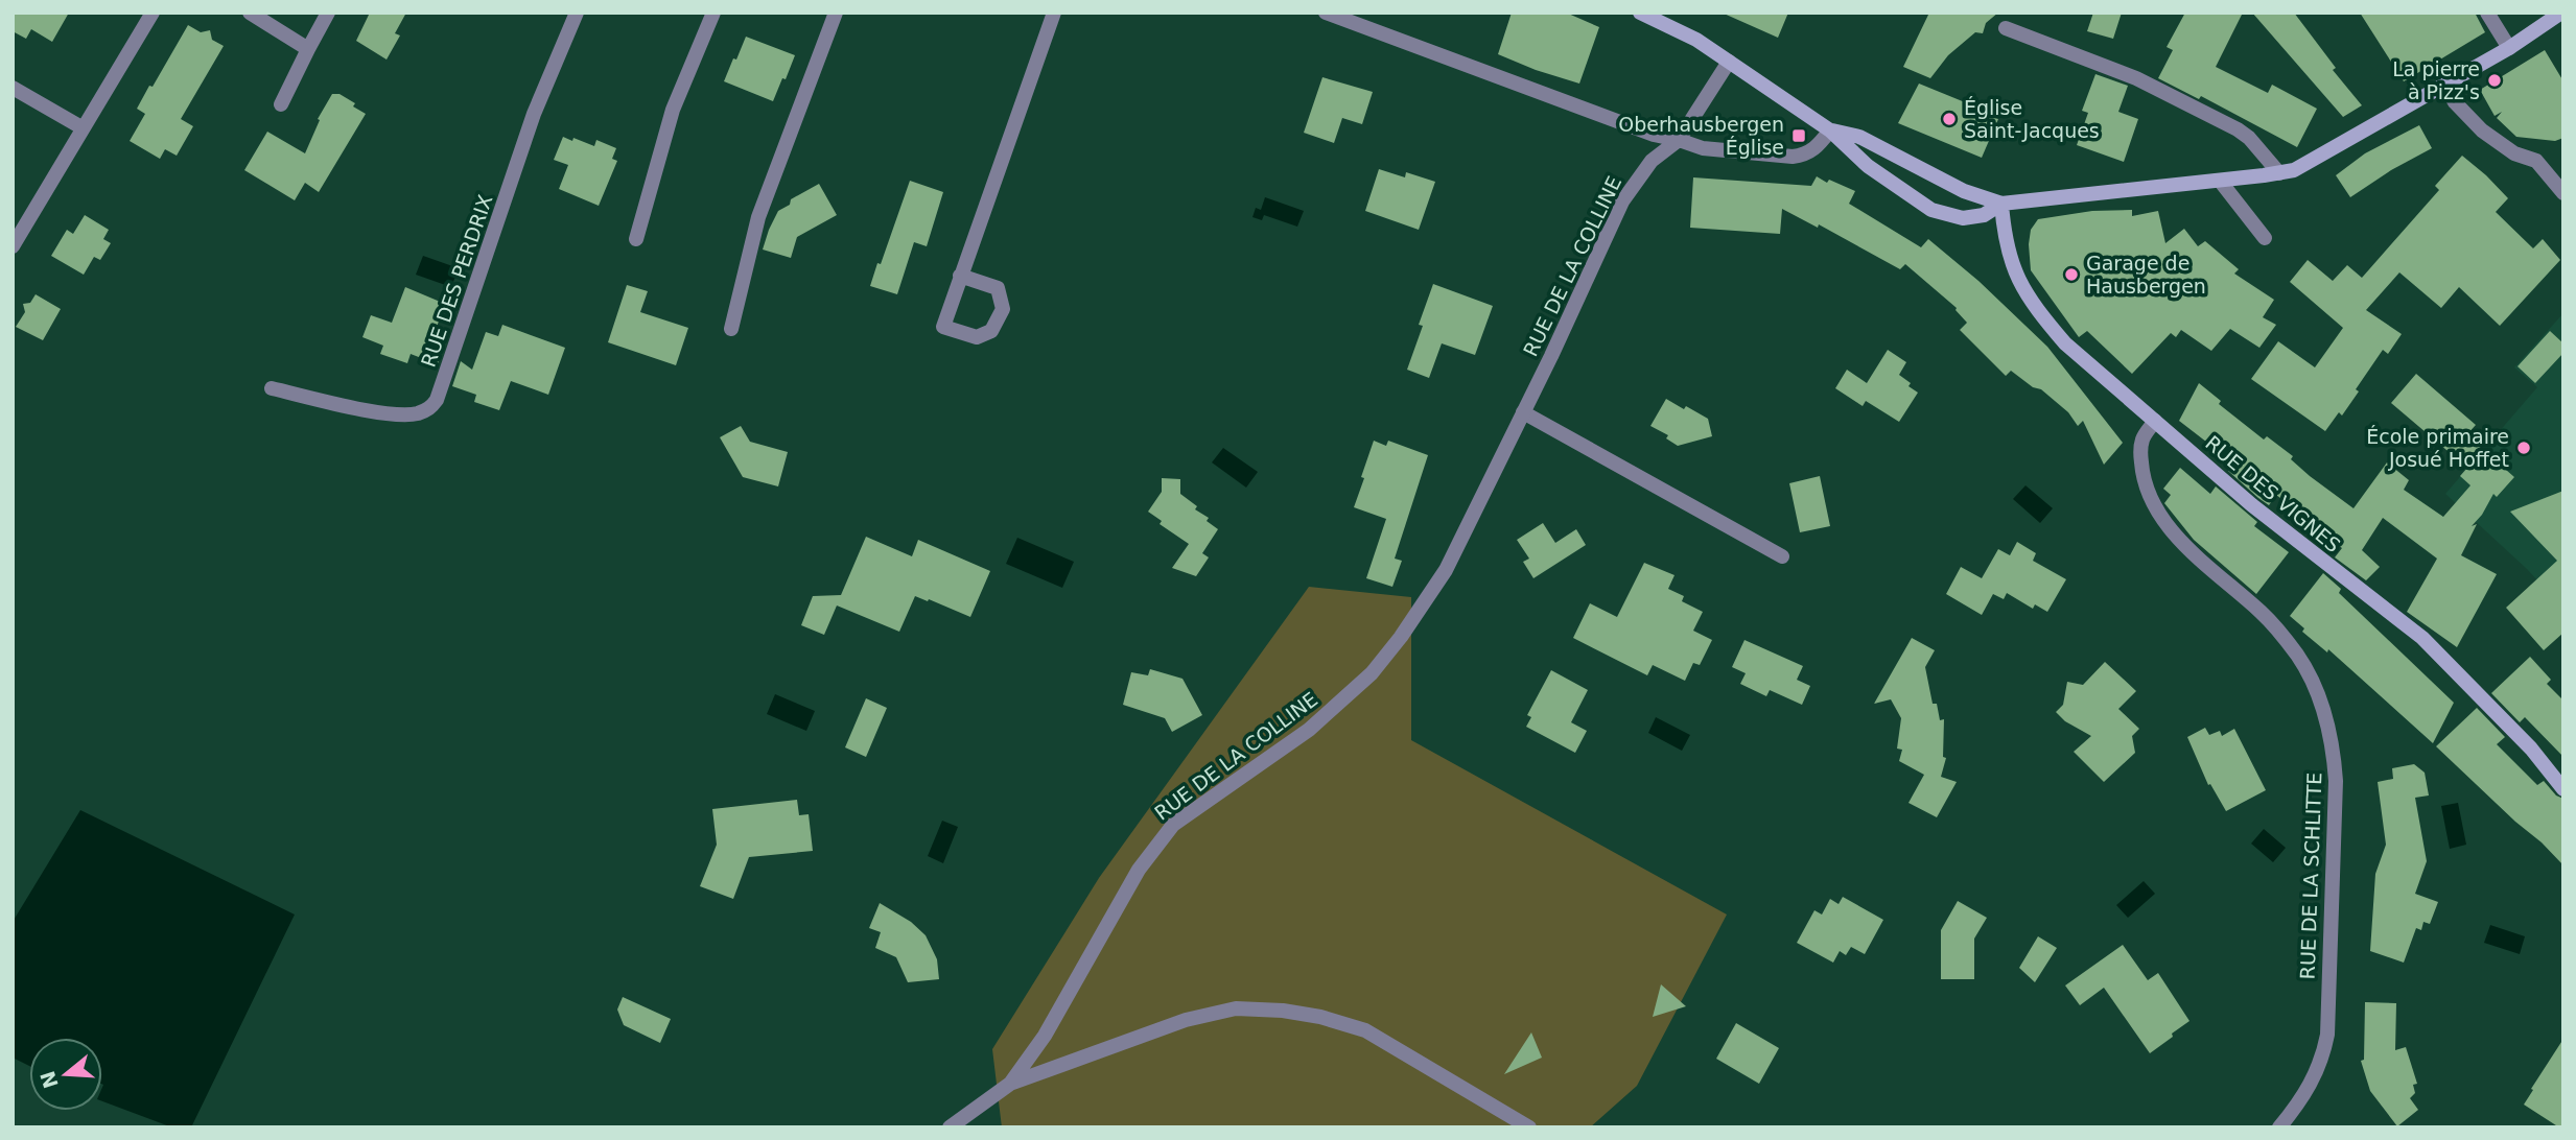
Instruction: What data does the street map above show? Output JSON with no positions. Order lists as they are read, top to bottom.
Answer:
{
  "streets": {
    "street": [
      "RUE DE LA COLLINE",
      "RUE DES PERDRIX",
      "RUE DES VIGNES",
      "RUE DE LA SCHLITTE"
    ]
  },
  "crossings": [
    ["RUE DES VIGNES", "RUE DE LA SCHLITTE"]
  ],
  "places": {
    "other": [
      "La pierre à Pizz's",
      "Église Saint-Jacques",
      "Garage de Hausbergen",
      "École primaire Josué Hoffet"
    ],
    "transit": ["Oberhausbergen Église"]
  },
  "north": "left"
}
